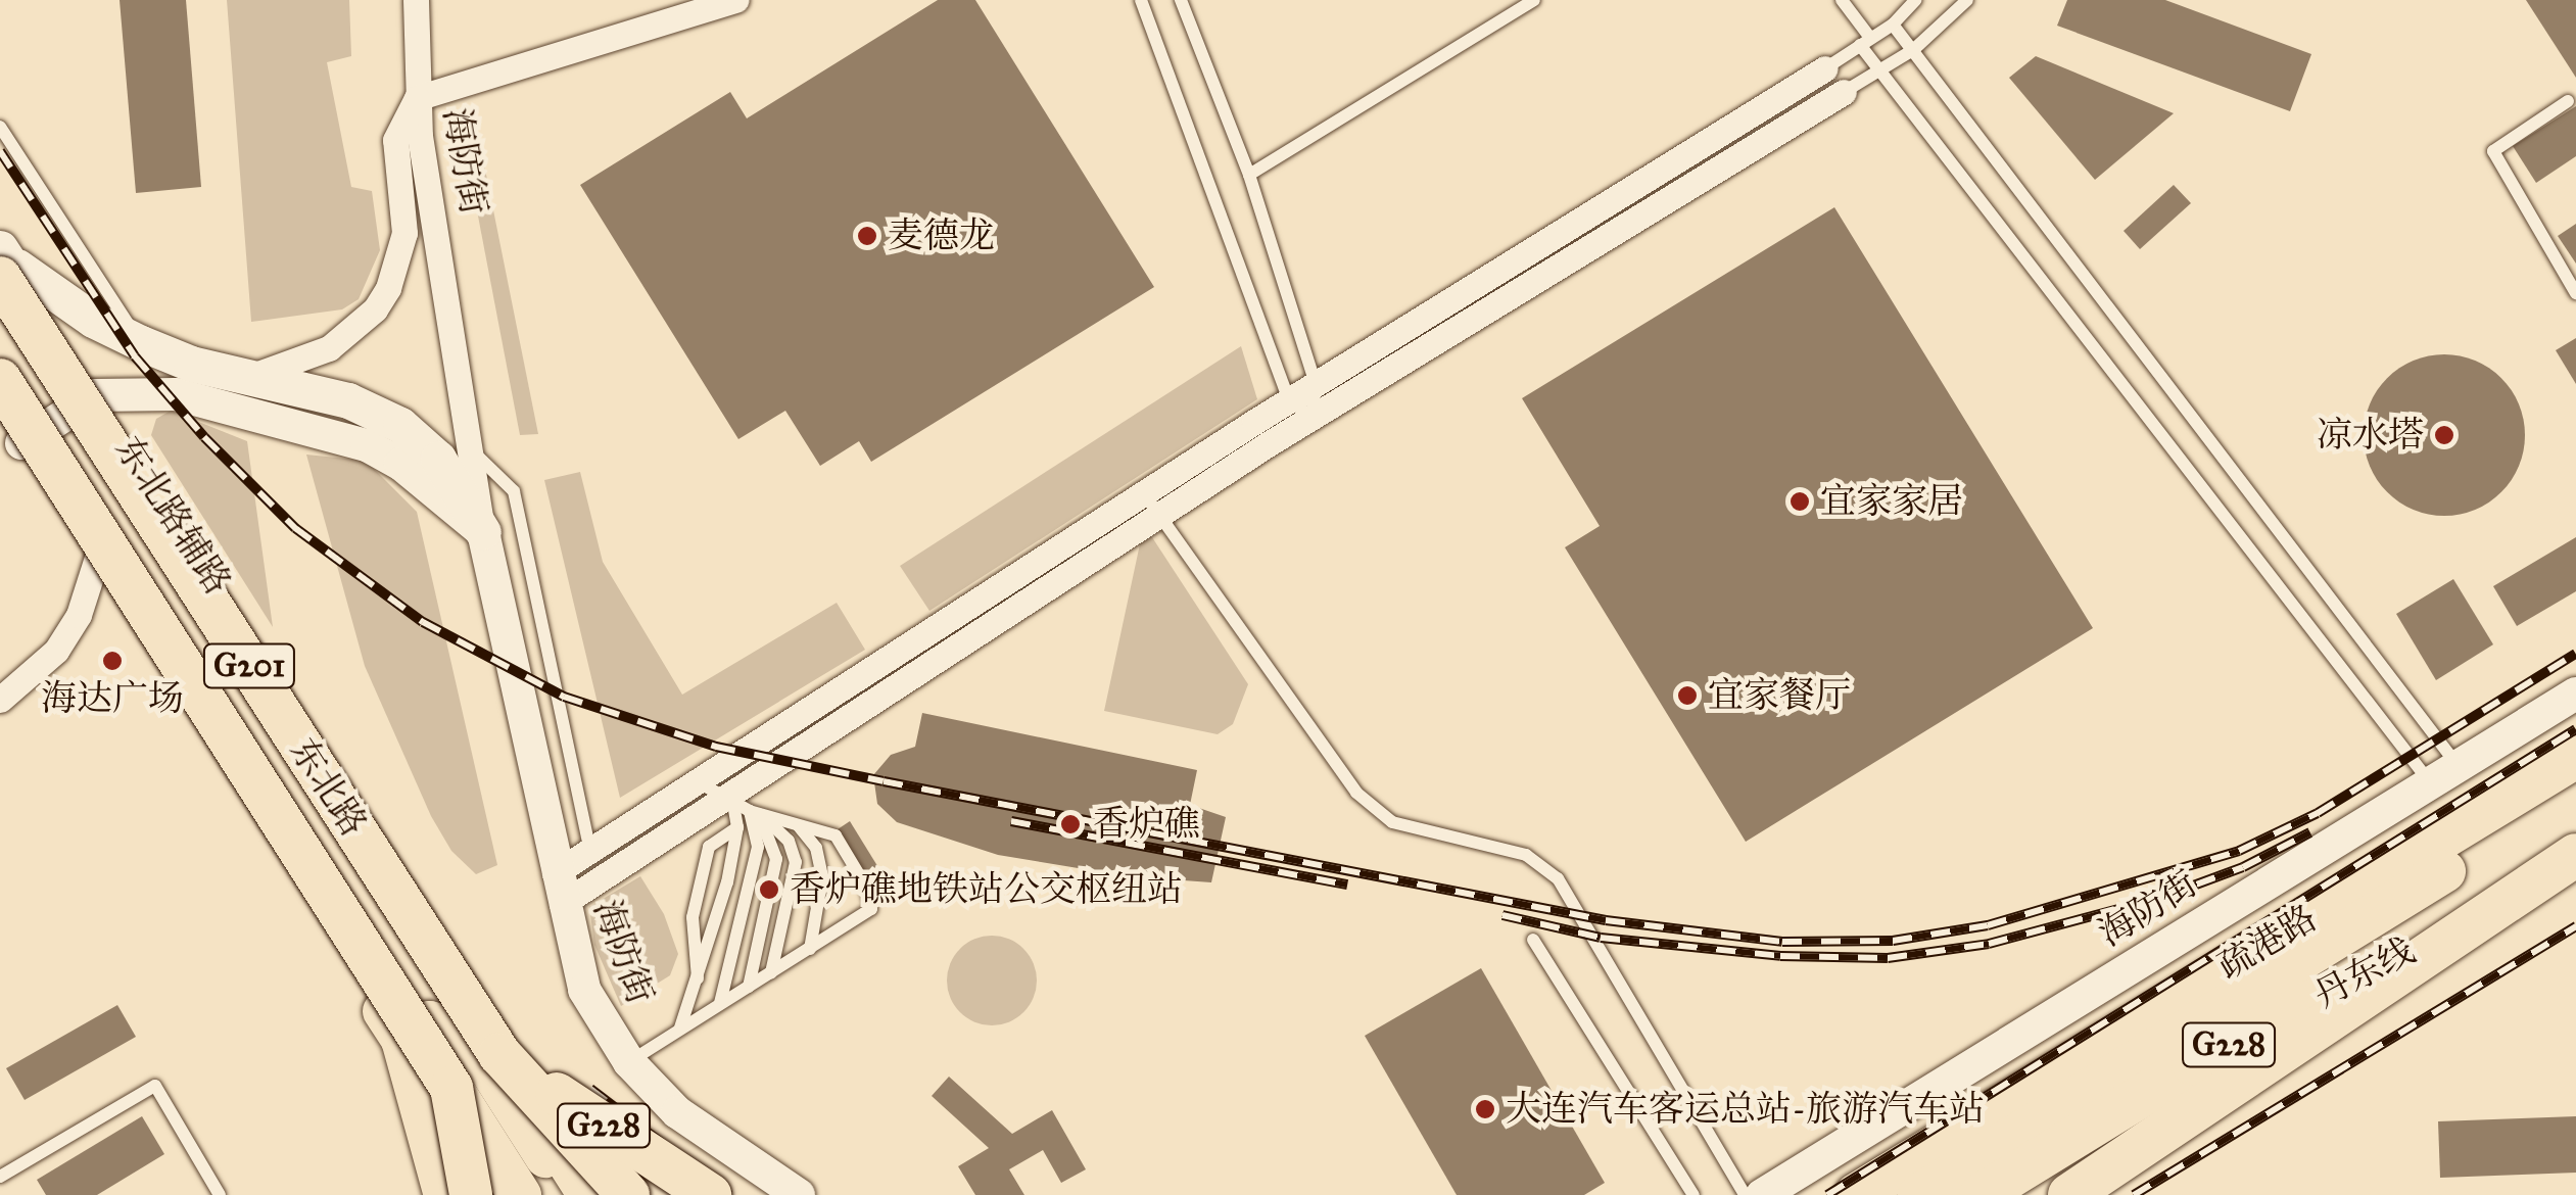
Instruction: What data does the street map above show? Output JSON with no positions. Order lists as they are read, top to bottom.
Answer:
{
  "streets": {
    "highway": [
      "G201",
      "东北路",
      "疏港路",
      "丹东线",
      "G228"
    ],
    "main road": ["东北路辅路"],
    "street": ["海防街"]
  },
  "crossings": [
    ["东北路辅路", "东北路"],
    ["东北路", "G228"],
    ["丹东线", "G228"]
  ],
  "places": [
    "麦德龙",
    "凉水塔",
    "宜家家居",
    "海达广场",
    "宜家餐厅",
    "香炉礁",
    "香炉礁地铁站公交枢纽站",
    "大连汽车客运总站-旅游汽车站"
  ]
}
